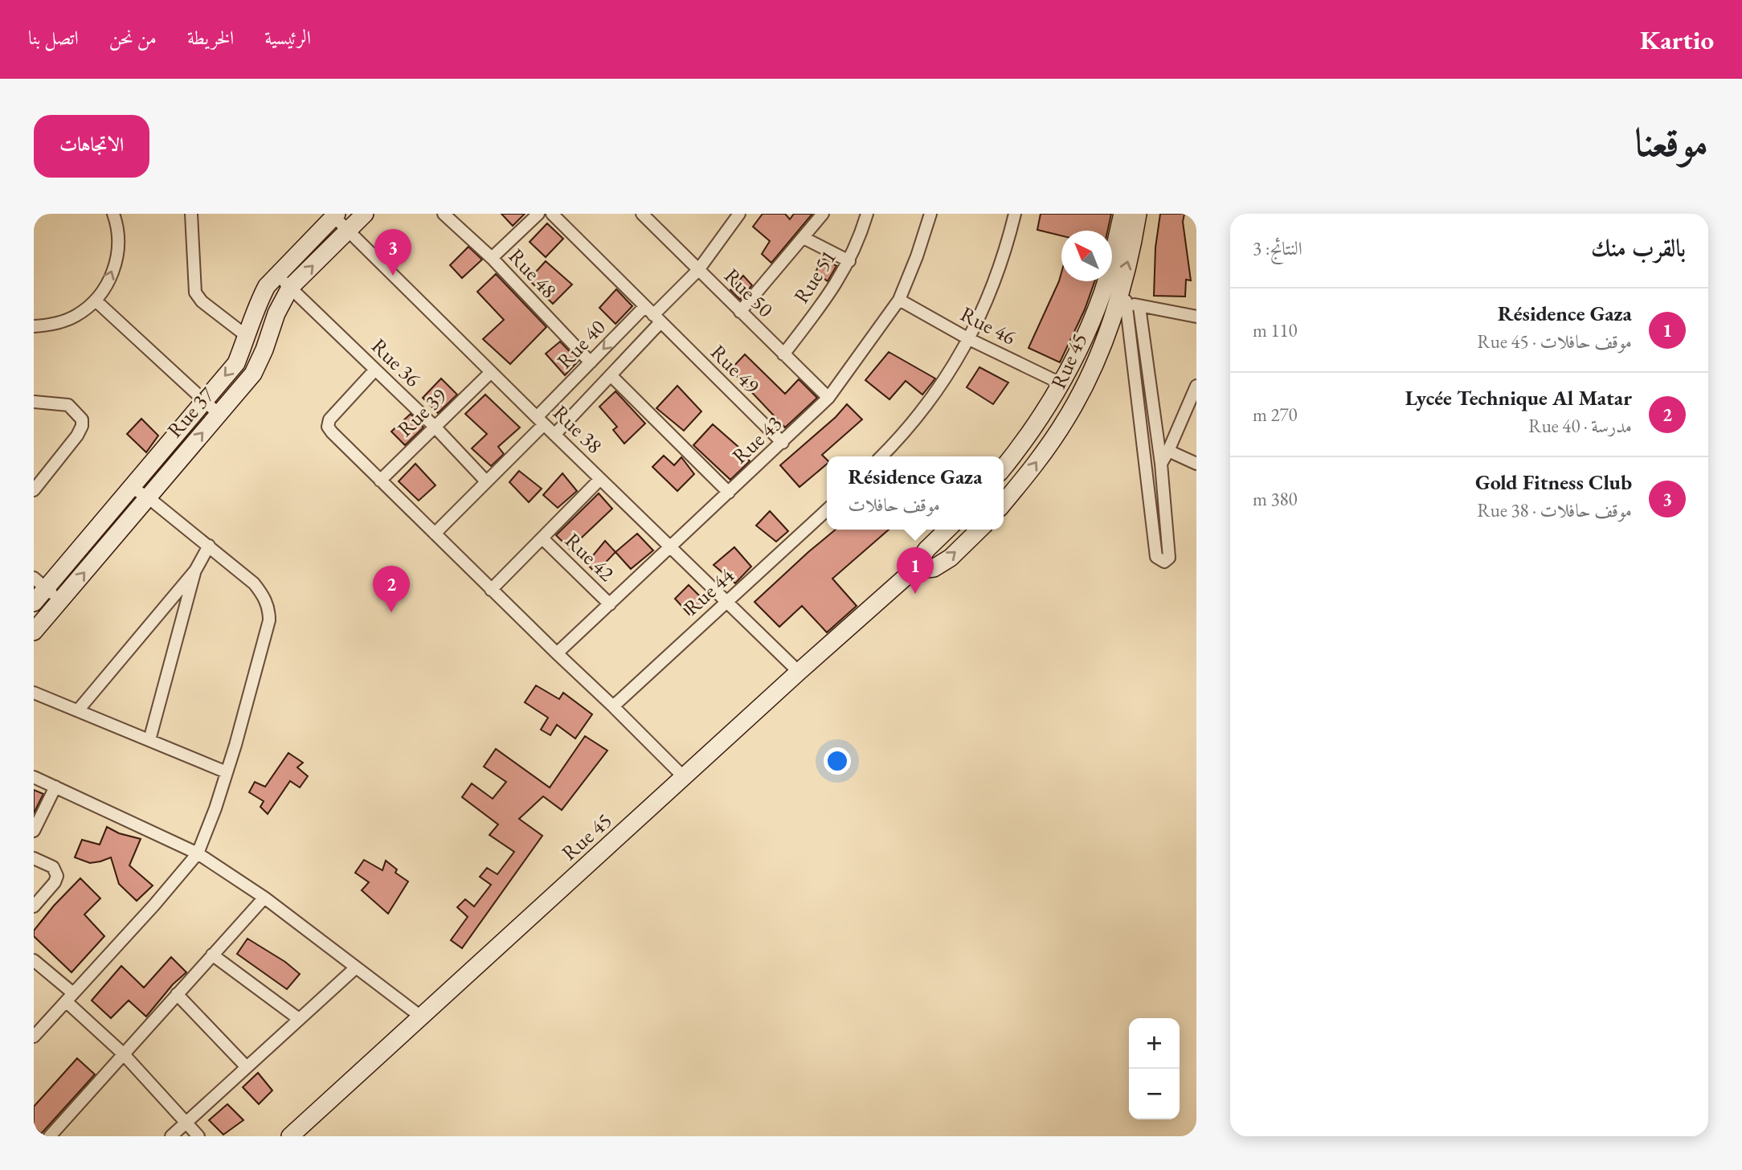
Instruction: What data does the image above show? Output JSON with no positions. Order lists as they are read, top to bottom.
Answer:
{
  "streets": {
    "street": [
      "Rue 48",
      "Rue 51",
      "Rue 50",
      "Rue 46",
      "Rue 40",
      "Rue 45",
      "Rue 36",
      "Rue 49",
      "Rue 37",
      "Rue 39",
      "Rue 38",
      "Rue 43",
      "Rue 42",
      "Rue 44"
    ]
  },
  "crossings": [
    ["Rue 48", "Rue 40"],
    ["Rue 51", "Rue 50"],
    ["Rue 50", "Rue 40"],
    ["Rue 50", "Rue 43"],
    ["Rue 46", "Rue 45"],
    ["Rue 46", "Rue 43"],
    ["Rue 40", "Rue 36"],
    ["Rue 40", "Rue 49"],
    ["Rue 40", "Rue 38"],
    ["Rue 45", "Rue 38"],
    ["Rue 36", "Rue 37"],
    ["Rue 36", "Rue 39"],
    ["Rue 49", "Rue 43"],
    ["Rue 37", "Rue 38"],
    ["Rue 39", "Rue 38"],
    ["Rue 38", "Rue 43"],
    ["Rue 38", "Rue 44"],
    ["Rue 43", "Rue 42"]
  ],
  "north": "top left",
  "page": {
    "header": "Kartio",
    "nav": [
      "الرئيسية",
      "الخريطة",
      "من نحن",
      "اتصل بنا"
    ],
    "title": "موقعنا",
    "buttons": "الاتجاهات",
    "heading": ["بالقرب منك", "النتائج: 3"],
    "pins": ["3", "1", "2"],
    "list": [
      {
        "mark": "1",
        "name": "Résidence Gaza",
        "note": "موقف حافلات · Rue 45",
        "value": "110 m"
      },
      {
        "mark": "2",
        "name": "Lycée Technique Al Matar",
        "note": "مدرسة · Rue 40",
        "value": "270 m"
      },
      {
        "mark": "3",
        "name": "Gold Fitness Club",
        "note": "موقف حافلات · Rue 38",
        "value": "380 m"
      }
    ],
    "popup": ["Résidence Gaza", "موقف حافلات"],
    "map_buttons": ["+", "−"]
  }
}
